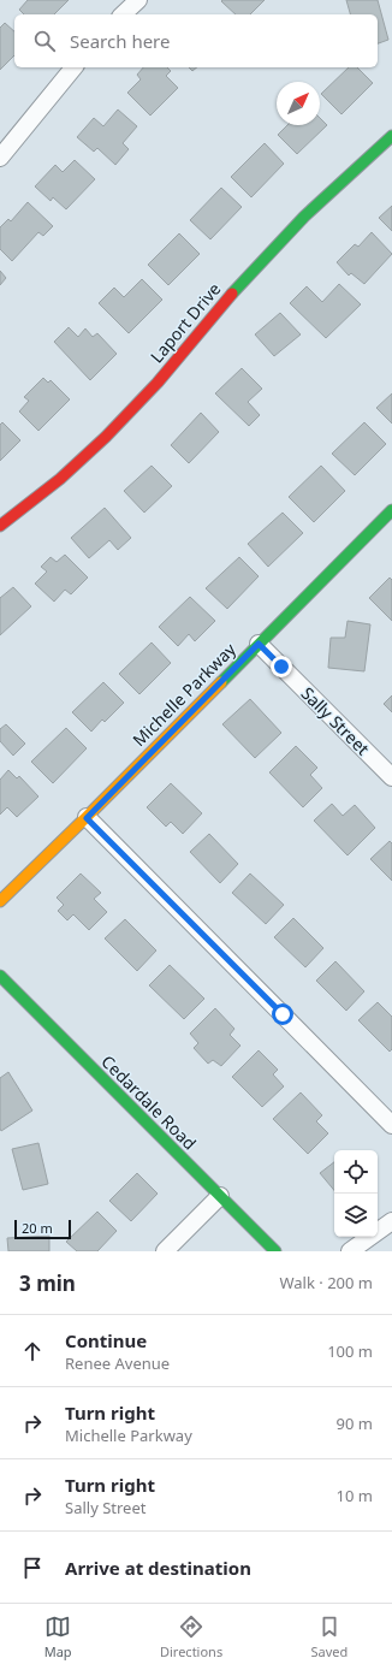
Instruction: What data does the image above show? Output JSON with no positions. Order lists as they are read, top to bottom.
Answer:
{
  "streets": {
    "street": [
      "Laport Drive",
      "Michelle Parkway",
      "Sally Street",
      "Cedardale Road"
    ]
  },
  "crossings": [
    ["Michelle Parkway", "Sally Street"]
  ],
  "scale_bar": "20 m",
  "north": "top right",
  "page": {
    "search": "Search here",
    "scale": "20 m",
    "heading": ["3 min", "Walk · 200 m"],
    "list": [
      ["Continue", "Renee Avenue", "100 m"],
      ["Turn right", "Michelle Parkway", "90 m"],
      ["Turn right", "Sally Street", "10 m"],
      "Arrive at destination"
    ],
    "nav": ["Map", "Directions", "Saved"]
  }
}
